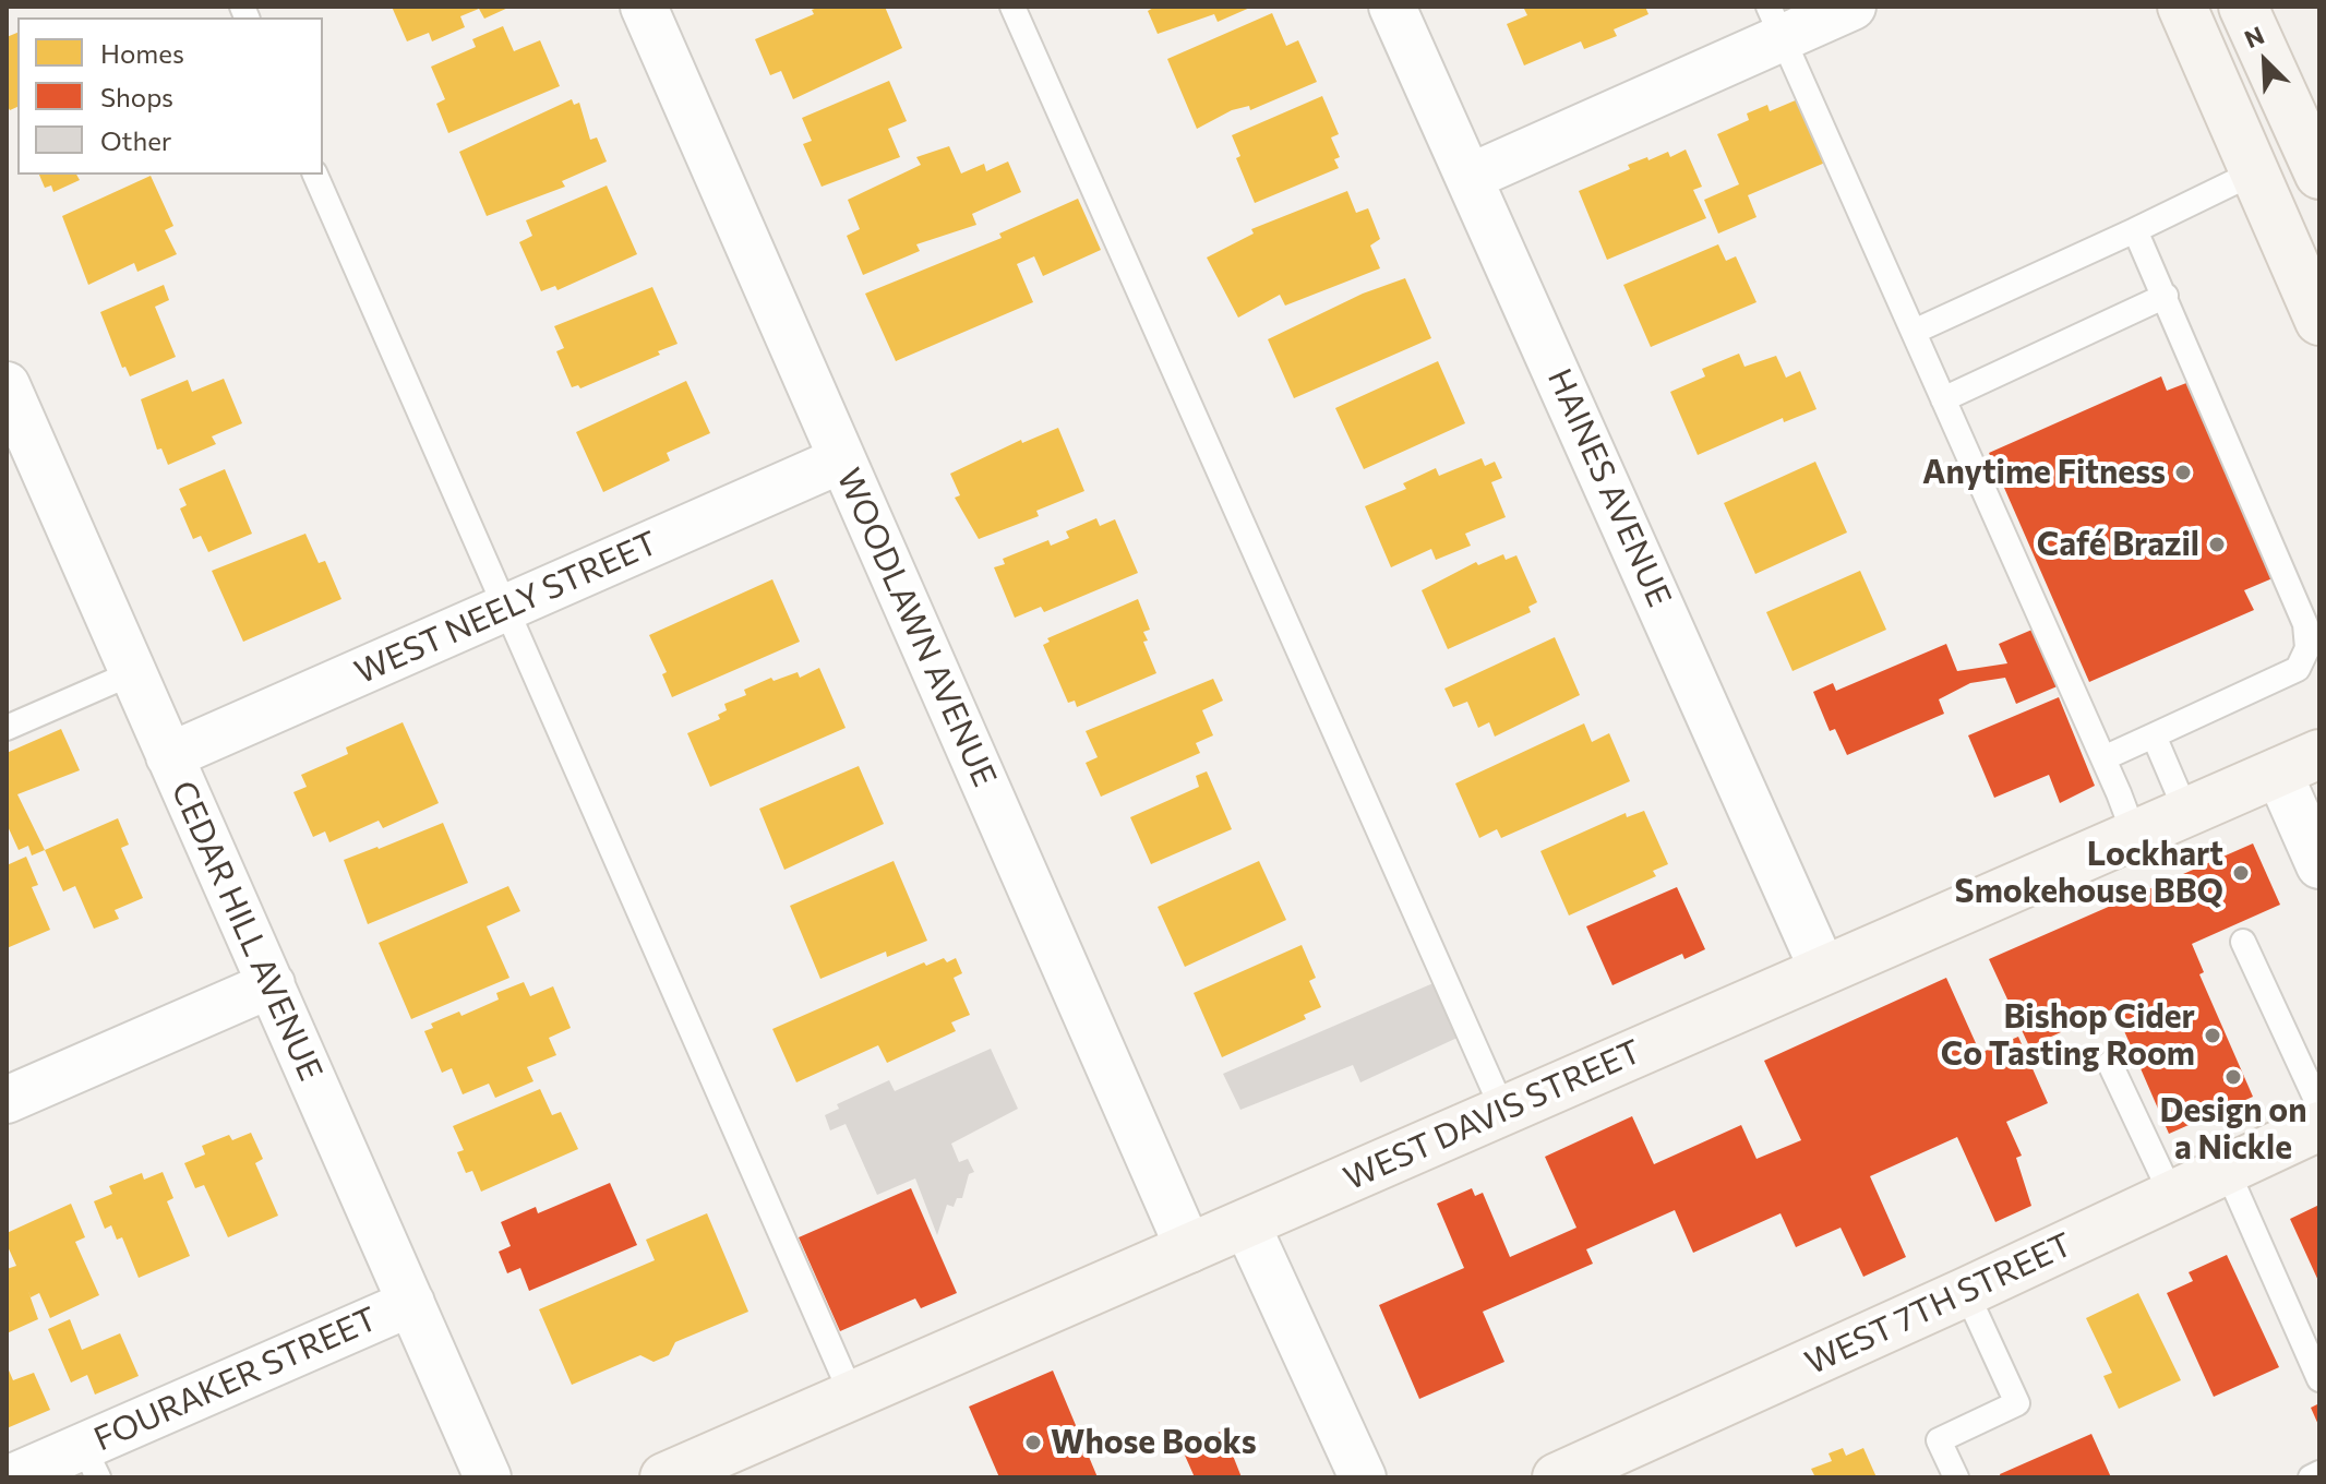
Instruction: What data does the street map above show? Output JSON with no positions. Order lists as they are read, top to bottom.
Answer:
{
  "streets": {
    "main road": ["WEST DAVIS STREET", "WEST 7TH STREET"],
    "street": [
      "HAINES AVENUE",
      "WEST NEELY STREET",
      "WOODLAWN AVENUE",
      "CEDAR HILL AVENUE",
      "FOURAKER STREET"
    ]
  },
  "crossings": [
    ["HAINES AVENUE", "WEST DAVIS STREET"],
    ["WEST NEELY STREET", "WOODLAWN AVENUE"],
    ["WEST NEELY STREET", "CEDAR HILL AVENUE"],
    ["WOODLAWN AVENUE", "WEST DAVIS STREET"],
    ["CEDAR HILL AVENUE", "FOURAKER STREET"]
  ],
  "places": [
    "Anytime Fitness",
    "Café Brazil",
    "Lockhart Smokehouse BBQ",
    "Bishop Cider Co Tasting Room",
    "Design on a Nickle",
    "Whose Books"
  ],
  "legend": ["Homes", "Shops", "Other"],
  "north": "top left"
}
